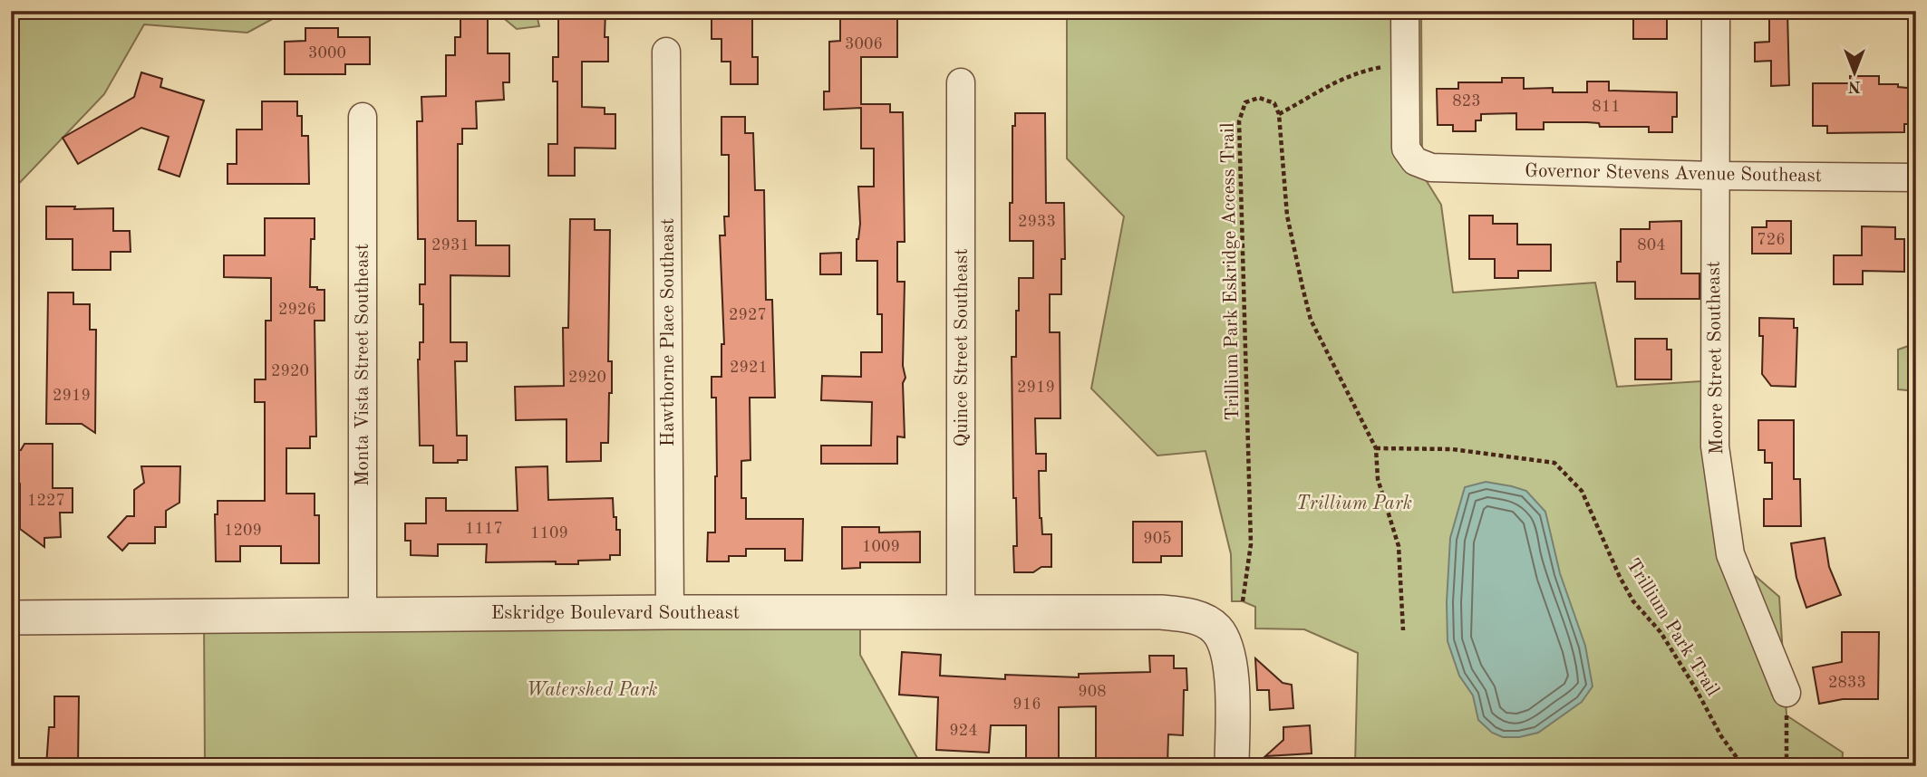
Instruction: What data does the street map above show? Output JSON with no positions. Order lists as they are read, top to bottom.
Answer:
{
  "streets": {
    "street": [
      "Governor Stevens Avenue Southeast",
      "Hawthorne Place Southeast",
      "Quince Street Southeast",
      "Moore Street Southeast",
      "Monta Vista Street Southeast",
      "Eskridge Boulevard Southeast"
    ],
    "path": ["Trillium Park Eskridge Access Trail", "Trillium Park Trail"]
  },
  "crossings": [
    ["Governor Stevens Avenue Southeast", "Moore Street Southeast"],
    ["Hawthorne Place Southeast", "Eskridge Boulevard Southeast"],
    ["Quince Street Southeast", "Eskridge Boulevard Southeast"],
    ["Monta Vista Street Southeast", "Eskridge Boulevard Southeast"]
  ],
  "parks": ["Trillium Park", "Watershed Park"],
  "house_numbers": [
    "3006",
    "3000",
    "823",
    "811",
    "2933",
    "726",
    "2931",
    "804",
    "2926",
    "2927",
    "2921",
    "2920",
    "2920",
    "2919",
    "2919",
    "1227",
    "1117",
    "1209",
    "1109",
    "905",
    "1009",
    "2833",
    "908",
    "916",
    "924"
  ],
  "north": "bottom"
}
